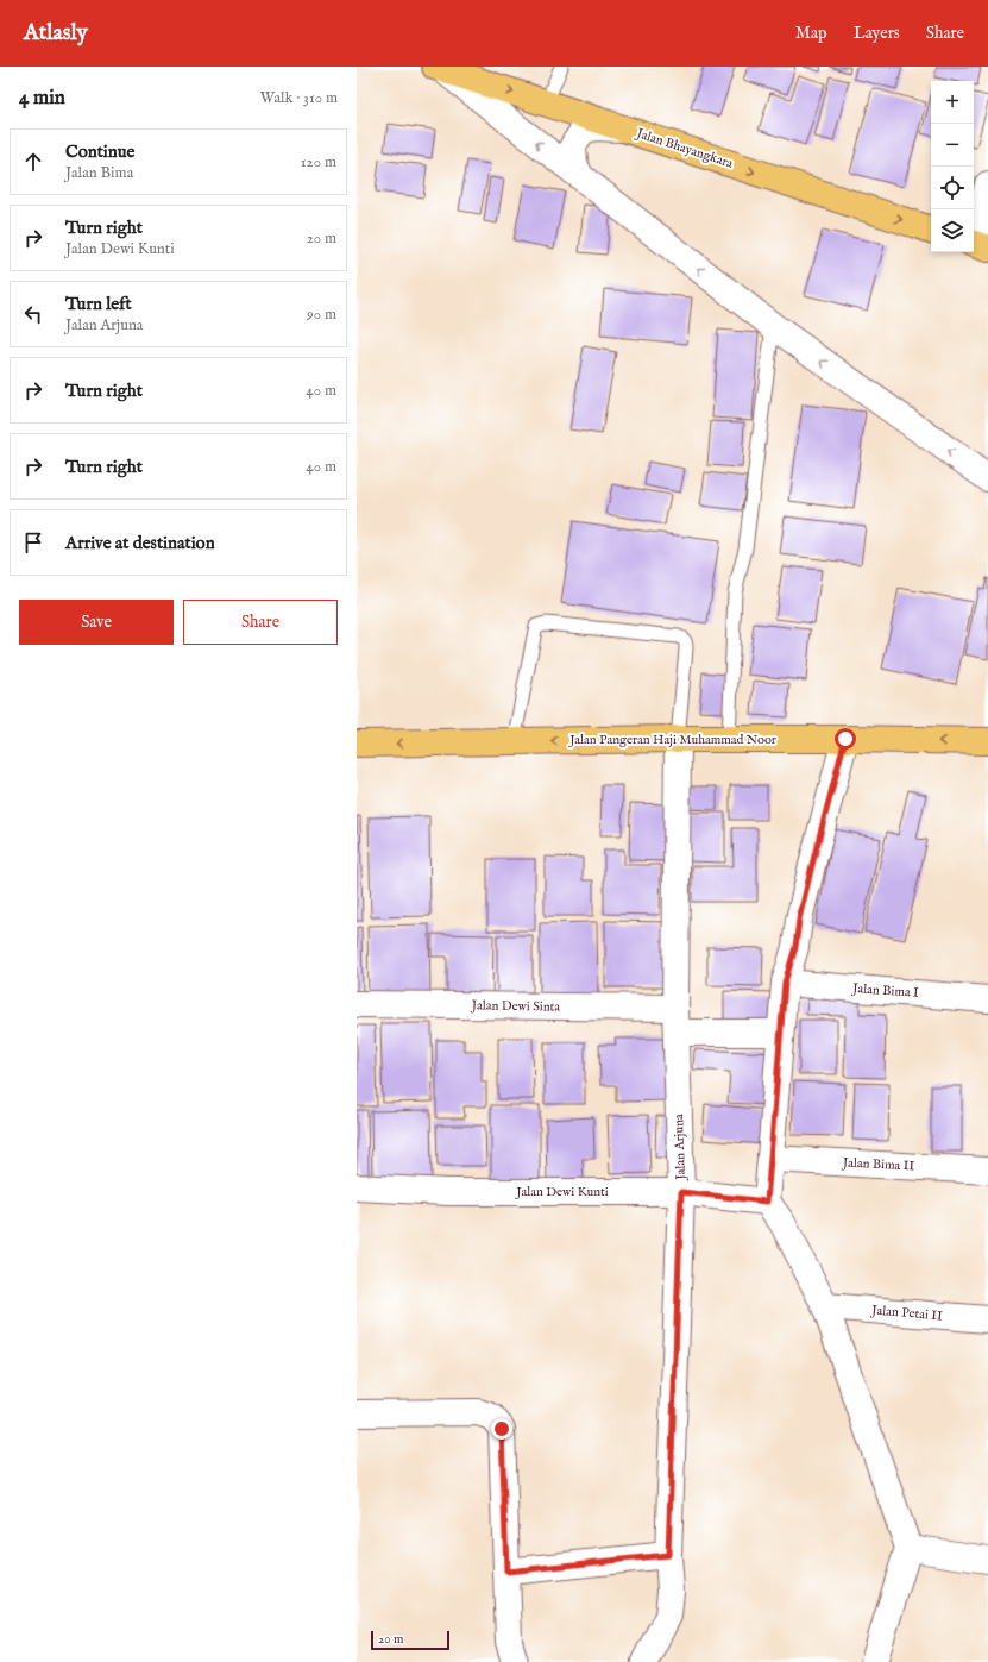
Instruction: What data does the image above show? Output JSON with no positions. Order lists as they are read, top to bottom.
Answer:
{
  "streets": {
    "main road": ["Jalan Bhayangkara", "Jalan Pangeran Haji Muhammad Noor"],
    "street": [
      "Jalan Bima I",
      "Jalan Dewi Sinta",
      "Jalan Arjuna",
      "Jalan Bima II",
      "Jalan Dewi Kunti",
      "Jalan Petai II"
    ]
  },
  "crossings": [
    ["Jalan Pangeran Haji Muhammad Noor", "Jalan Arjuna"],
    ["Jalan Dewi Sinta", "Jalan Arjuna"],
    ["Jalan Arjuna", "Jalan Dewi Kunti"]
  ],
  "one_way": ["Jalan Bhayangkara", "Jalan Pangeran Haji Muhammad Noor"],
  "scale_bar": "20 m",
  "page": {
    "header": "Atlasly",
    "nav": ["Map", "Layers", "Share"],
    "heading": ["4 min", "Walk · 310 m"],
    "map_buttons": ["+", "−"],
    "list": [
      ["Continue", "Jalan Bima", "120 m"],
      ["Turn right", "Jalan Dewi Kunti", "20 m"],
      ["Turn left", "Jalan Arjuna", "90 m"],
      ["Turn right", "40 m"],
      ["Turn right", "40 m"],
      "Arrive at destination"
    ],
    "buttons": ["Save", "Share"],
    "scale": "20 m"
  }
}
